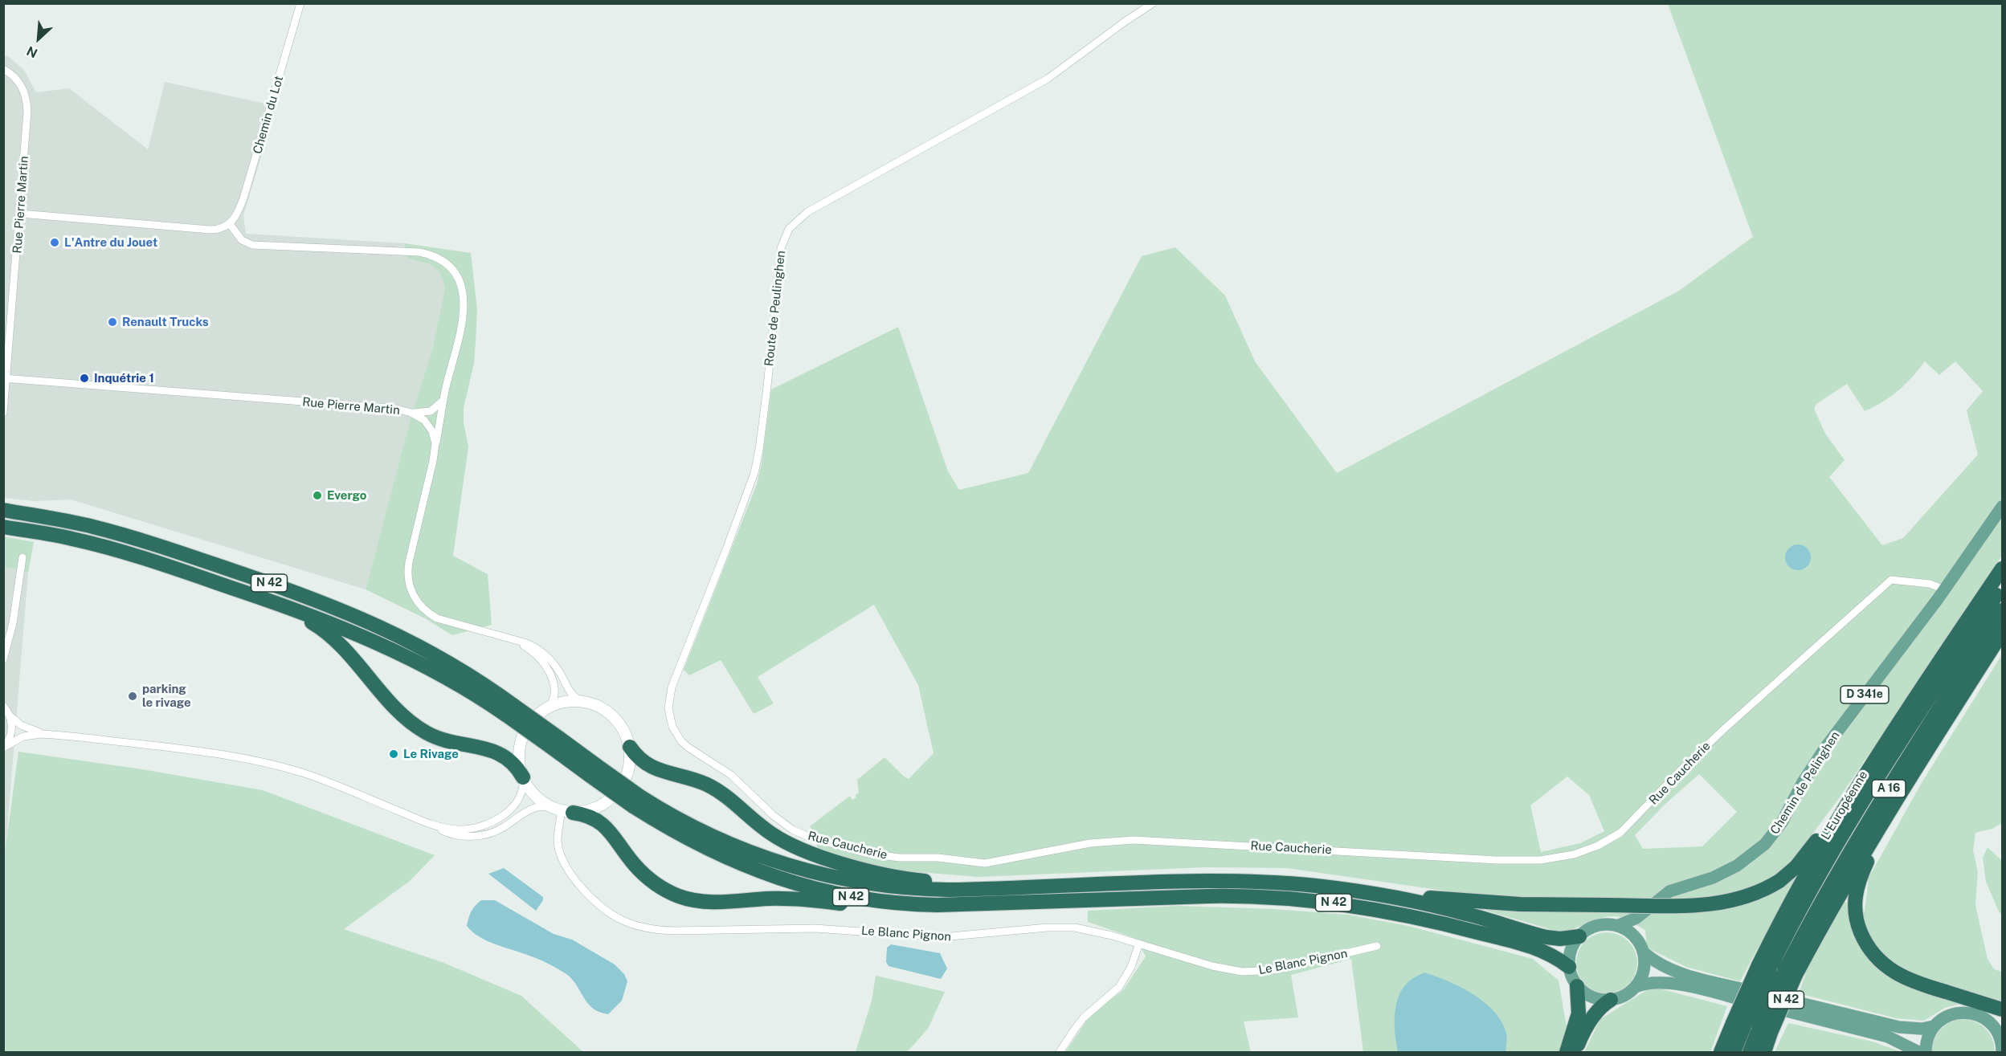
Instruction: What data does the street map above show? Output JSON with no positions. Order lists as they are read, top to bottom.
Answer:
{
  "streets": {
    "highway": ["N 42", "A 16", "L'Européenne"],
    "main road": ["D 341e", "Chemin de Pelinghen"],
    "street": [
      "Chemin du Lot",
      "Rue Pierre Martin",
      "Route de Peulinghen",
      "Rue Caucherie",
      "Le Blanc Pignon"
    ]
  },
  "crossings": [
    ["Rue Pierre Martin", "Le Blanc Pignon"],
    ["Route de Peulinghen", "Rue Caucherie"],
    ["N 42", "Chemin de Pelinghen"],
    ["Rue Caucherie", "Chemin de Pelinghen"]
  ],
  "places": [
    "L'Antre du Jouet",
    "Renault Trucks",
    "Inquétrie 1",
    "Evergo",
    "parking le rivage",
    "Le Rivage"
  ],
  "north": "bottom left"
}
